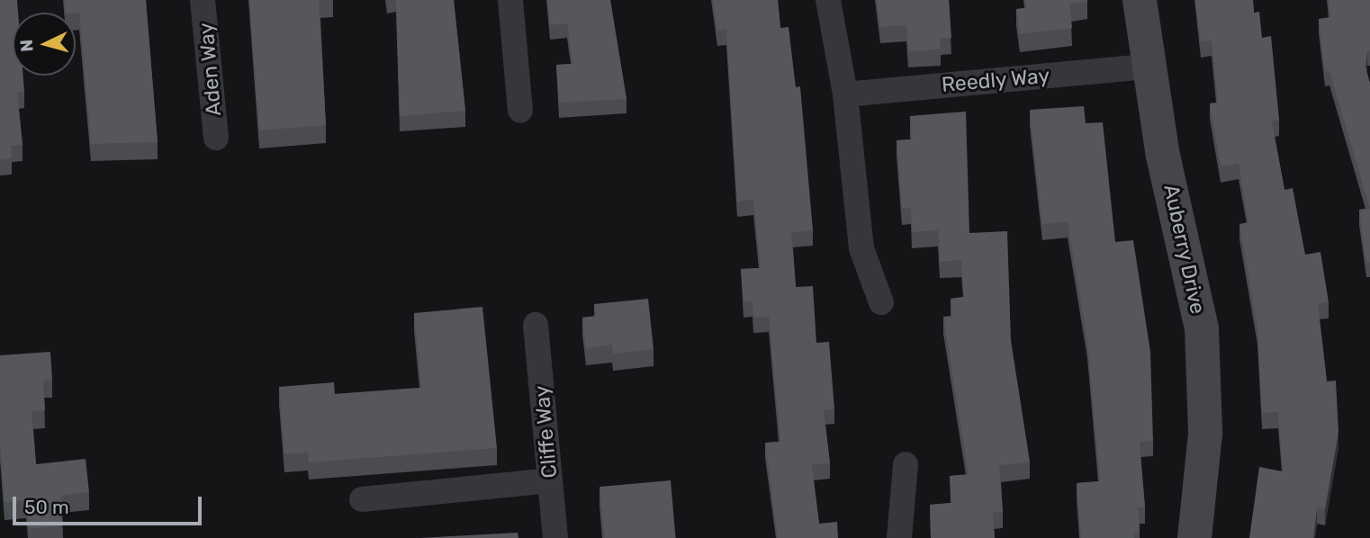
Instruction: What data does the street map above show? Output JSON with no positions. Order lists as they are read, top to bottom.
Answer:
{
  "streets": {
    "street": [
      "Aden Way",
      "Reedly Way",
      "Auberry Drive",
      "Cliffe Way"
    ]
  },
  "crossings": [
    ["Reedly Way", "Auberry Drive"]
  ],
  "scale_bar": "50 m",
  "north": "left"
}
